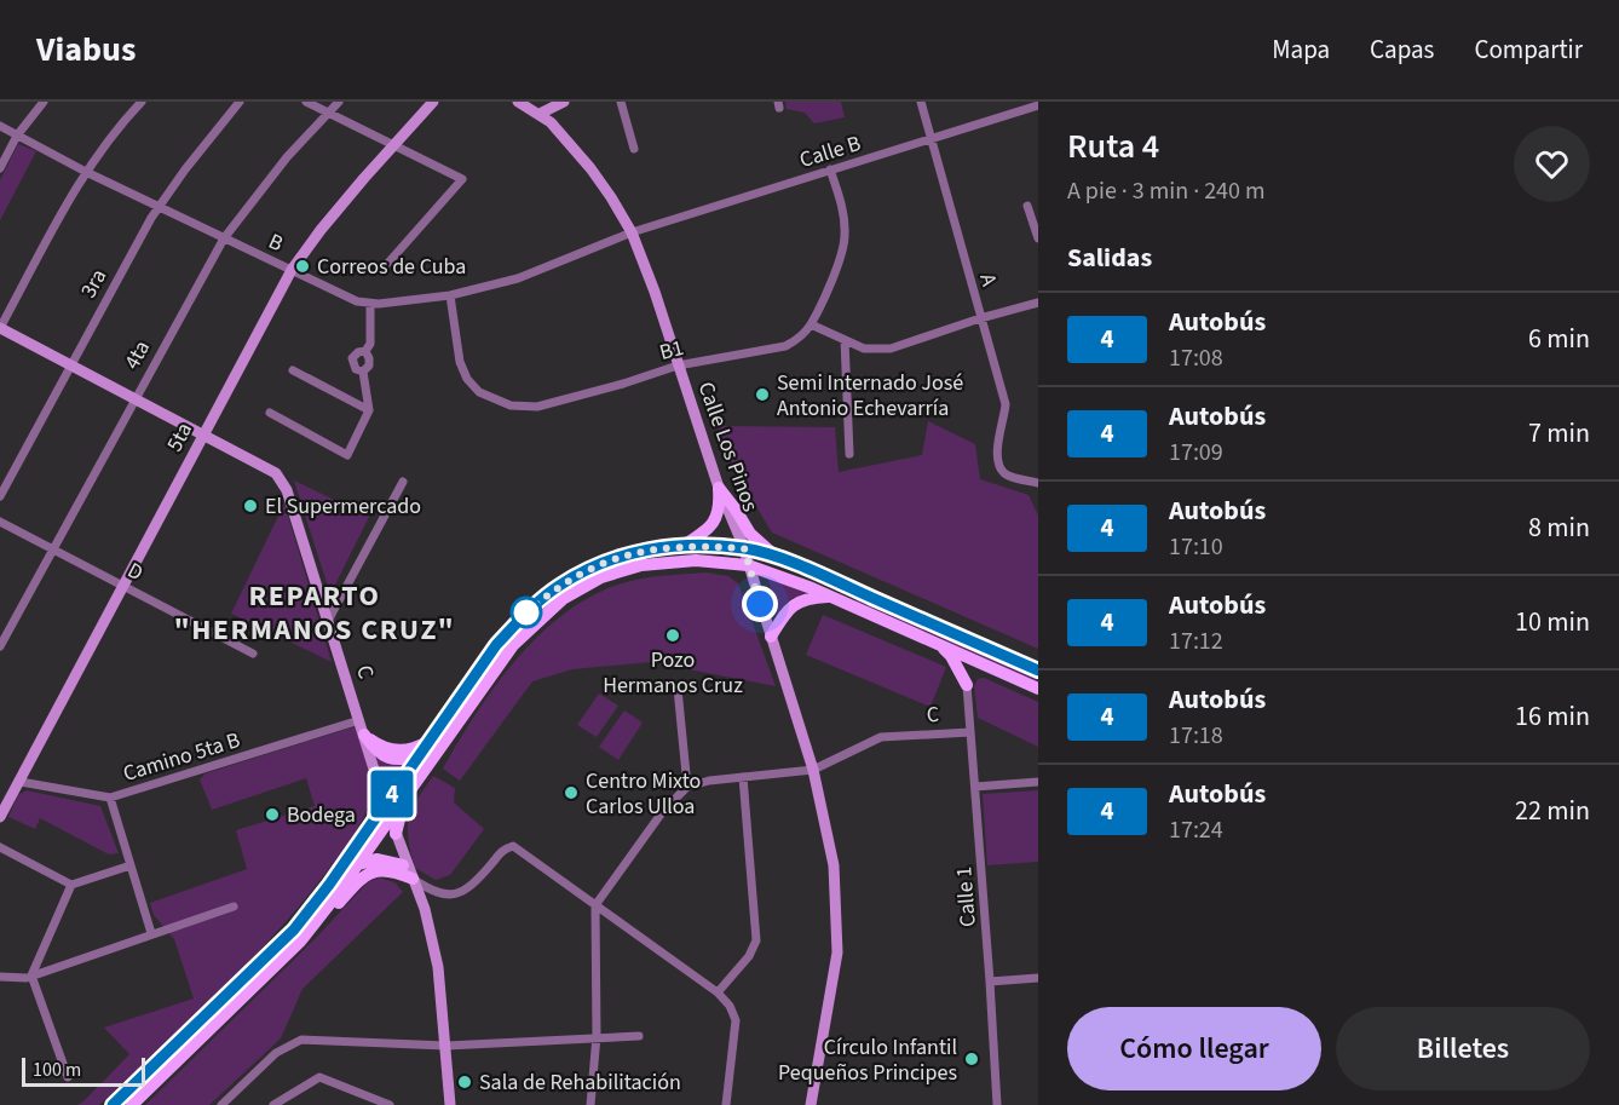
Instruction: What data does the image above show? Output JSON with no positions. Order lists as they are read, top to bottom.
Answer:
{
  "streets": {
    "street": [
      "Calle B",
      "B",
      "A",
      "3ra",
      "B1",
      "4ta",
      "5ta",
      "Calle Los Pinos",
      "D",
      "C",
      "Camino 5ta B",
      "Calle 1"
    ]
  },
  "crossings": [
    ["Calle B", "B"],
    ["Calle B", "A"],
    ["Calle B", "B1"],
    ["Calle B", "Calle Los Pinos"],
    ["B", "3ra"],
    ["B", "B1"],
    ["B", "4ta"],
    ["B", "5ta"],
    ["B", "Calle Los Pinos"],
    ["3ra", "C"],
    ["B1", "Calle Los Pinos"],
    ["4ta", "D"],
    ["4ta", "C"],
    ["5ta", "D"],
    ["5ta", "C"],
    ["5ta", "Camino 5ta B"],
    ["Calle Los Pinos", "C"],
    ["C", "Camino 5ta B"],
    ["C", "Calle 1"]
  ],
  "districts": ["REPARTO \"HERMANOS CRUZ\""],
  "places": [
    "Correos de Cuba",
    "Semi Internado José Antonio Echevarría",
    "El Supermercado",
    "Pozo Hermanos Cruz",
    "Centro Mixto Carlos Ulloa",
    "Bodega",
    "Círculo Infantil Pequeños Principes",
    "Sala de Rehabilitación"
  ],
  "lines": ["bus line 4"],
  "scale_bar": "100 m",
  "page": {
    "header": "Viabus",
    "nav": ["Mapa", "Capas", "Compartir"],
    "on_map": "4",
    "heading": [
      ["Ruta 4", "A pie · 3 min · 240 m"],
      "Salidas"
    ],
    "list": [
      {
        "mark": "4",
        "name": "Autobús",
        "note": "17:08",
        "value": "6 min"
      },
      {
        "mark": "4",
        "name": "Autobús",
        "note": "17:09",
        "value": "7 min"
      },
      {
        "mark": "4",
        "name": "Autobús",
        "note": "17:10",
        "value": "8 min"
      },
      {
        "mark": "4",
        "name": "Autobús",
        "note": "17:12",
        "value": "10 min"
      },
      {
        "mark": "4",
        "name": "Autobús",
        "note": "17:18",
        "value": "16 min"
      },
      {
        "mark": "4",
        "name": "Autobús",
        "note": "17:24",
        "value": "22 min"
      }
    ],
    "buttons": ["Cómo llegar", "Billetes"],
    "scale": "100 m"
  }
}
